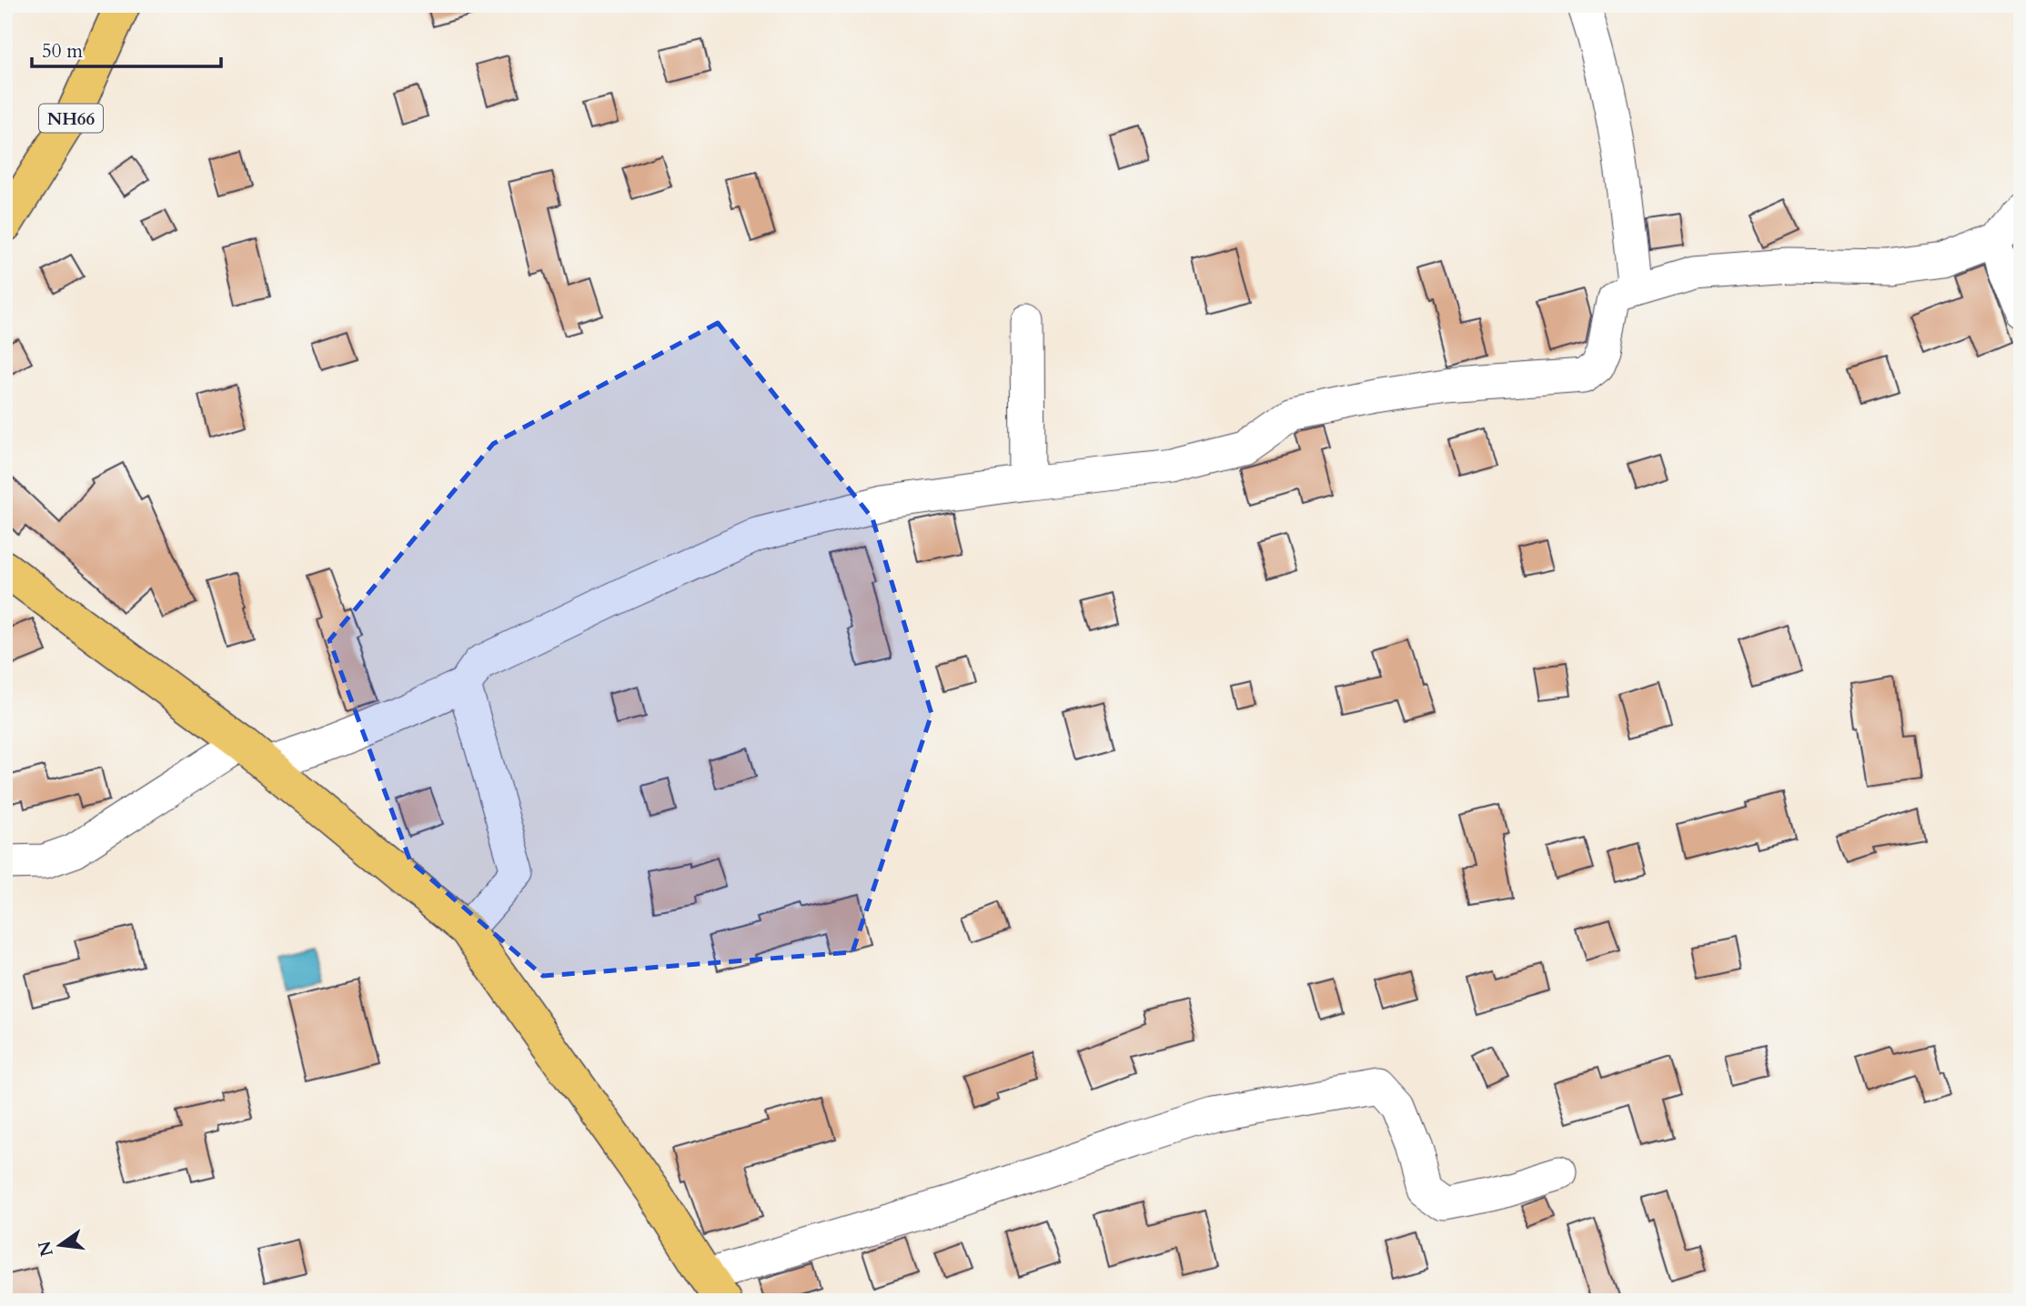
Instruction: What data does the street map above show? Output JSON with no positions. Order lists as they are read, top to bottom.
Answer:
{
  "streets": {
    "main road": ["NH66"]
  },
  "scale_bar": "50 m",
  "north": "left"
}
